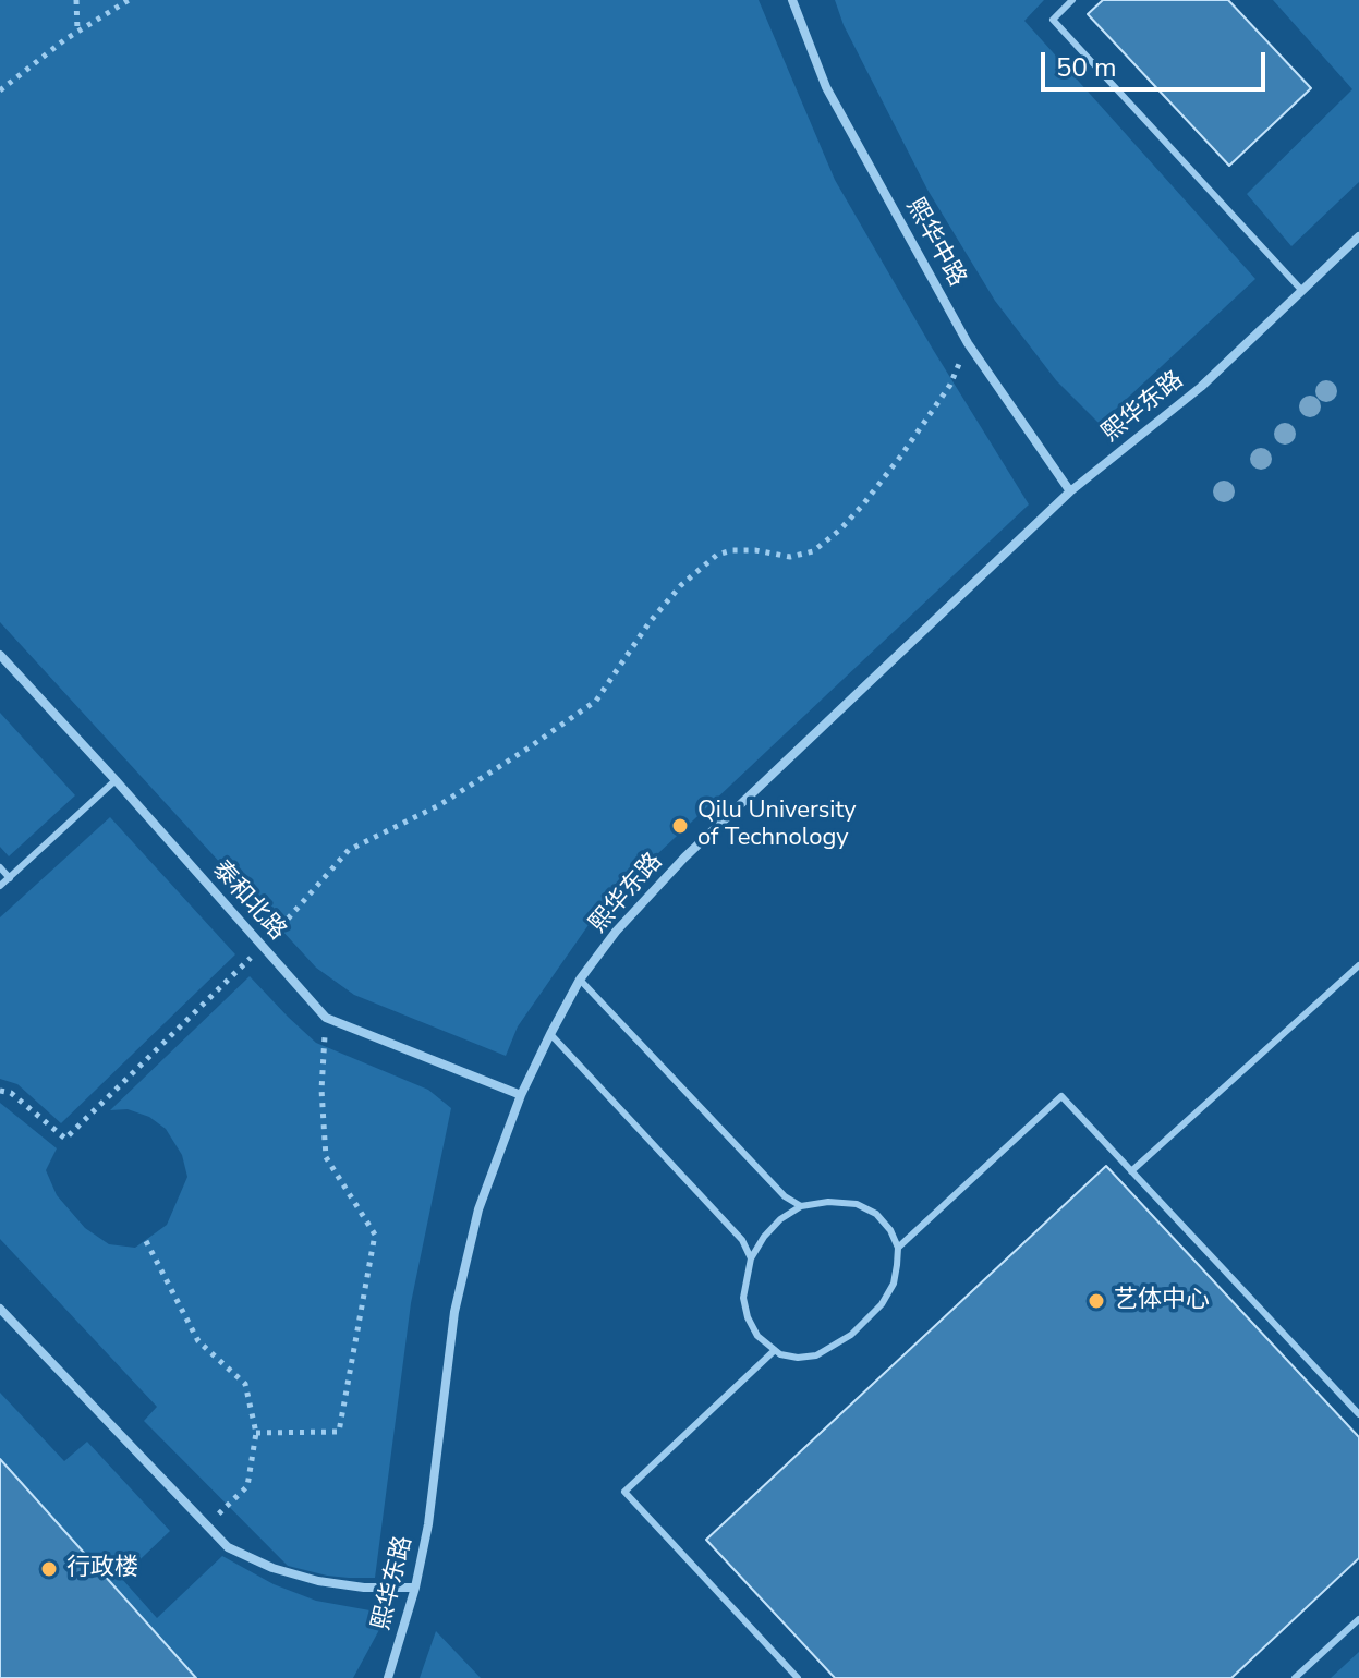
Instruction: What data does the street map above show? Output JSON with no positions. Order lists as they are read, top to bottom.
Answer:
{
  "streets": {
    "street": ["熙华中路", "熙华东路", "泰和北路"]
  },
  "crossings": [
    ["熙华中路", "熙华东路"],
    ["熙华东路", "泰和北路"]
  ],
  "places": ["Qilu University of Technology", "艺体中心", "行政楼"],
  "scale_bar": "50 m"
}
